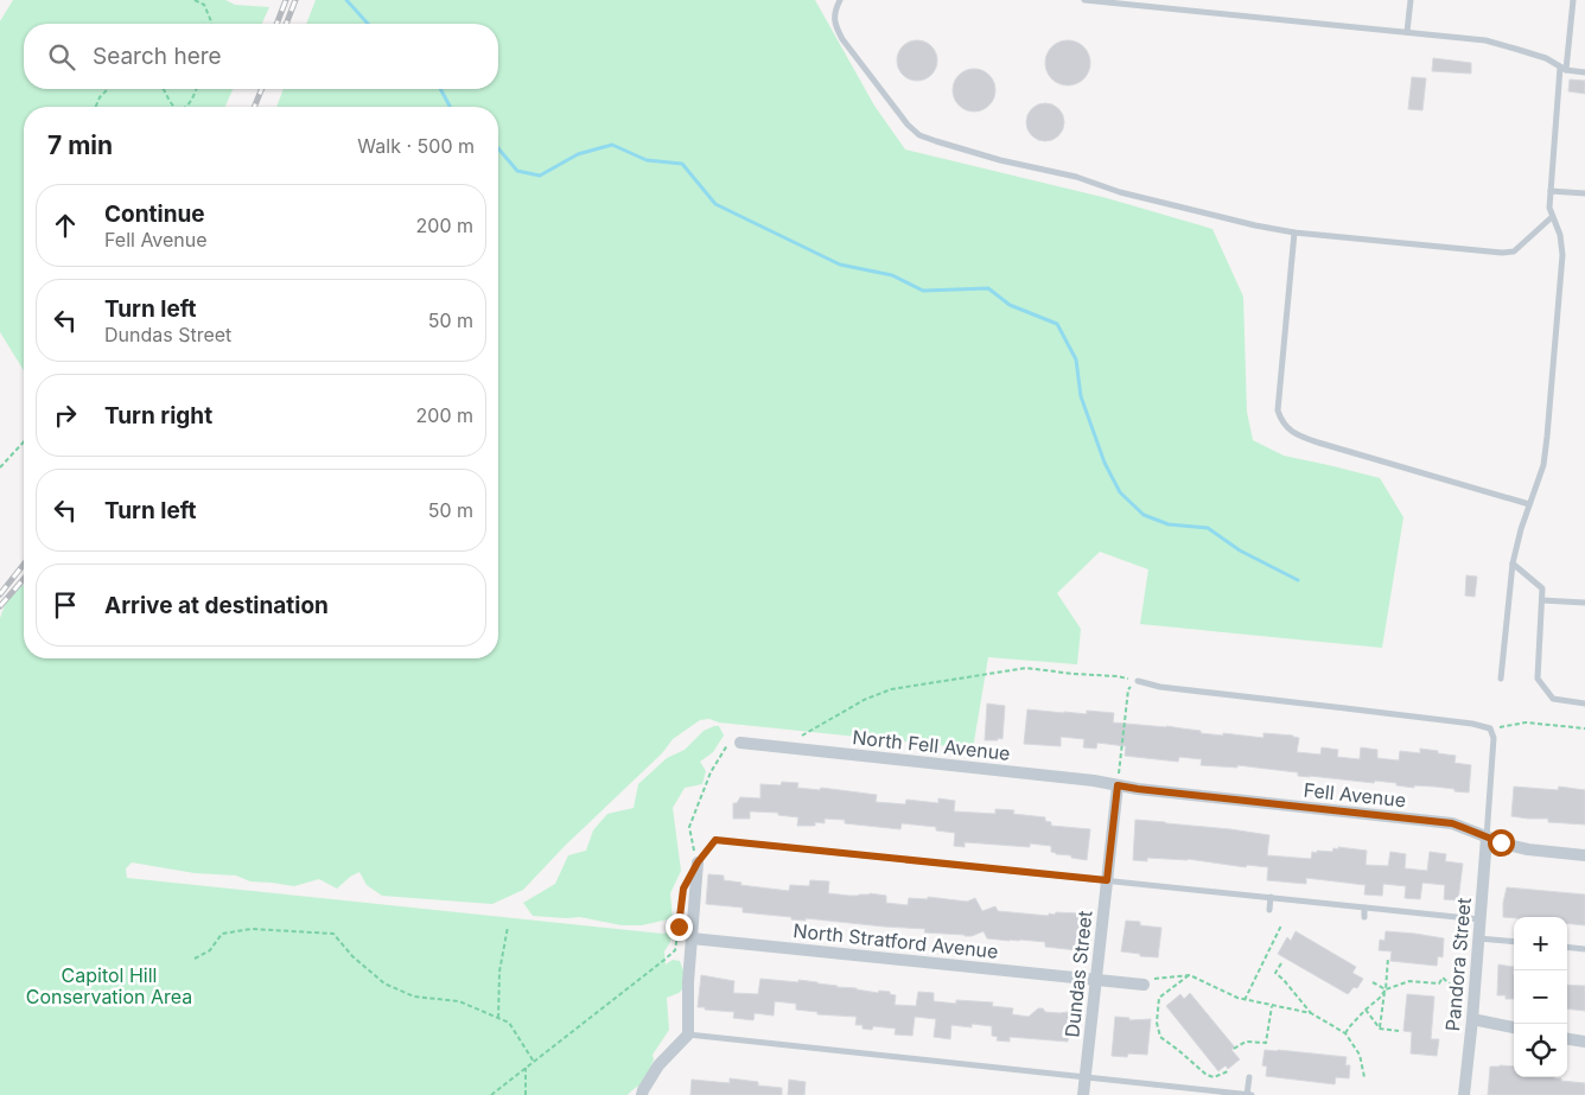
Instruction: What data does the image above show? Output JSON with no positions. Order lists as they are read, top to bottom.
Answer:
{
  "streets": {
    "street": [
      "North Fell Avenue",
      "Fell Avenue",
      "North Stratford Avenue",
      "Pandora Street",
      "Dundas Street"
    ]
  },
  "crossings": [
    ["North Fell Avenue", "Fell Avenue"],
    ["North Fell Avenue", "Dundas Street"],
    ["Fell Avenue", "Pandora Street"],
    ["Fell Avenue", "Dundas Street"],
    ["North Stratford Avenue", "Dundas Street"]
  ],
  "parks": ["Capitol Hill Conservation Area"],
  "page": {
    "search": "Search here",
    "heading": ["7 min", "Walk · 500 m"],
    "list": [
      ["Continue", "Fell Avenue", "200 m"],
      ["Turn left", "Dundas Street", "50 m"],
      ["Turn right", "200 m"],
      ["Turn left", "50 m"],
      "Arrive at destination"
    ],
    "map_buttons": ["+", "−"]
  }
}
